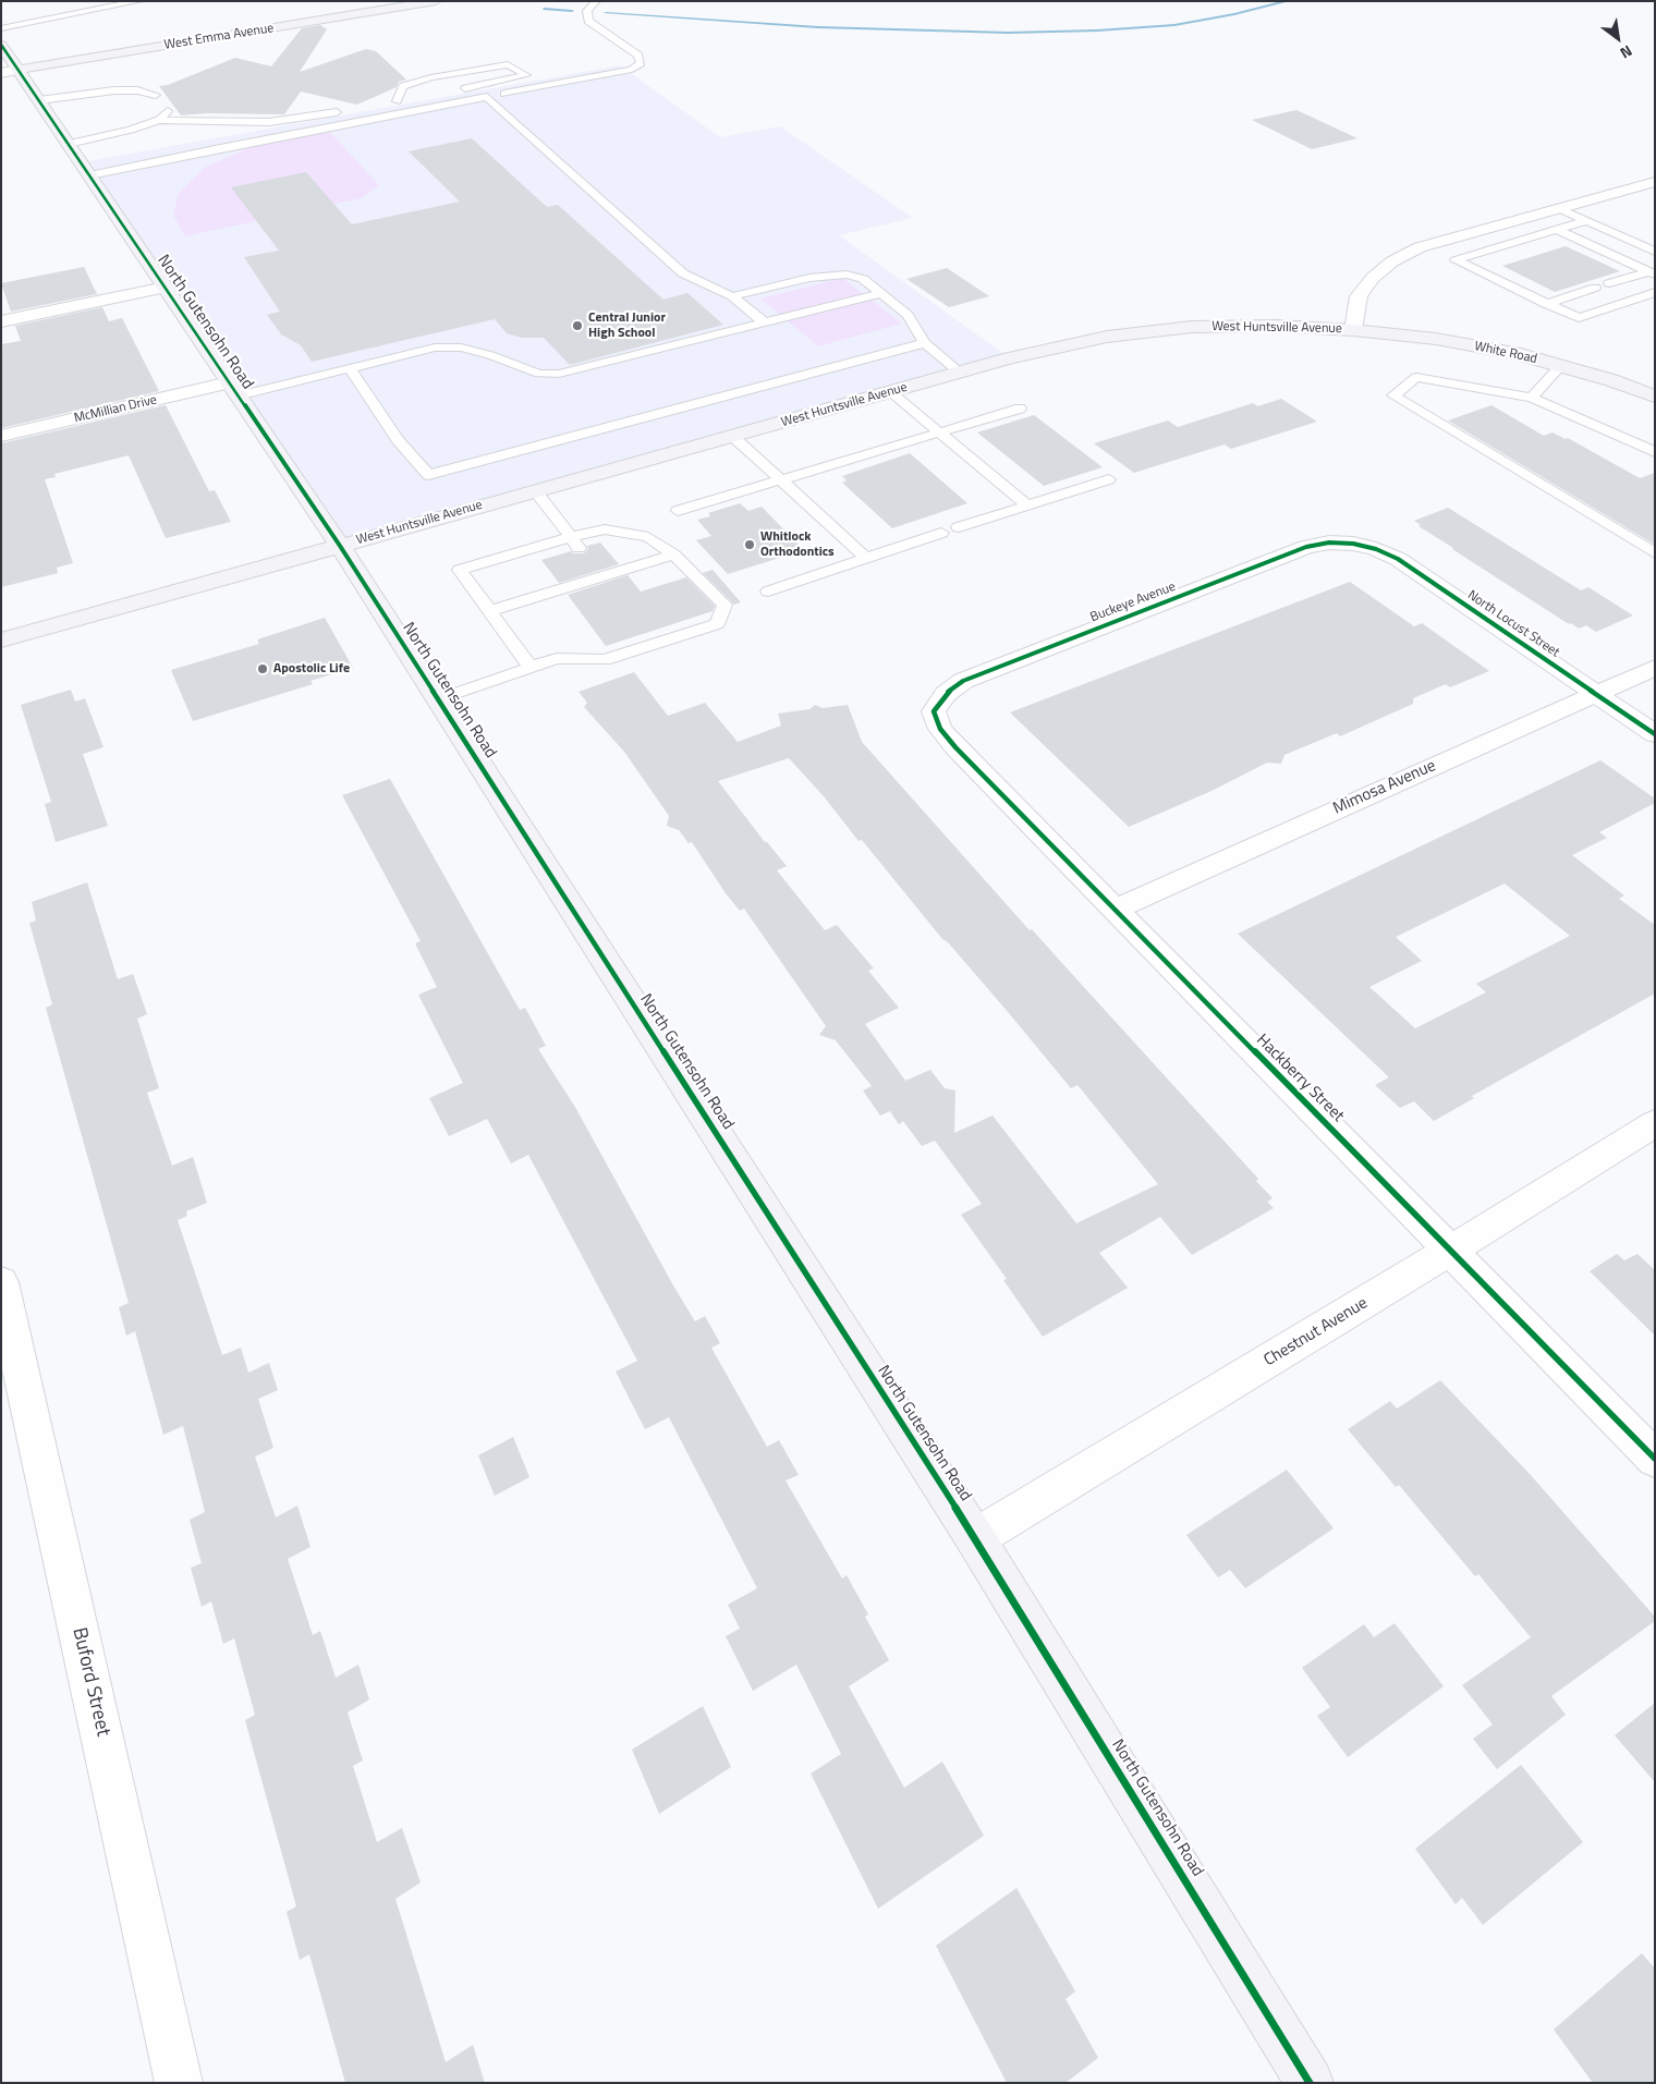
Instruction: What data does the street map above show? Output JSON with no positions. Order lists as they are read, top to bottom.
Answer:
{
  "streets": {
    "street": [
      "West Emma Avenue",
      "North Gutensohn Road",
      "West Huntsville Avenue",
      "White Road",
      "McMillian Drive",
      "Buckeye Avenue",
      "North Locust Street",
      "Mimosa Avenue",
      "Hackberry Street",
      "Chestnut Avenue",
      "Buford Street"
    ]
  },
  "crossings": [
    ["West Emma Avenue", "North Gutensohn Road"],
    ["North Gutensohn Road", "West Huntsville Avenue"],
    ["North Gutensohn Road", "McMillian Drive"],
    ["North Gutensohn Road", "Chestnut Avenue"],
    ["West Huntsville Avenue", "White Road"],
    ["Buckeye Avenue", "North Locust Street"],
    ["Buckeye Avenue", "Hackberry Street"],
    ["North Locust Street", "Mimosa Avenue"],
    ["Mimosa Avenue", "Hackberry Street"],
    ["Hackberry Street", "Chestnut Avenue"]
  ],
  "places": ["Central Junior High School", "Whitlock Orthodontics", "Apostolic Life"],
  "north": "bottom right"
}
